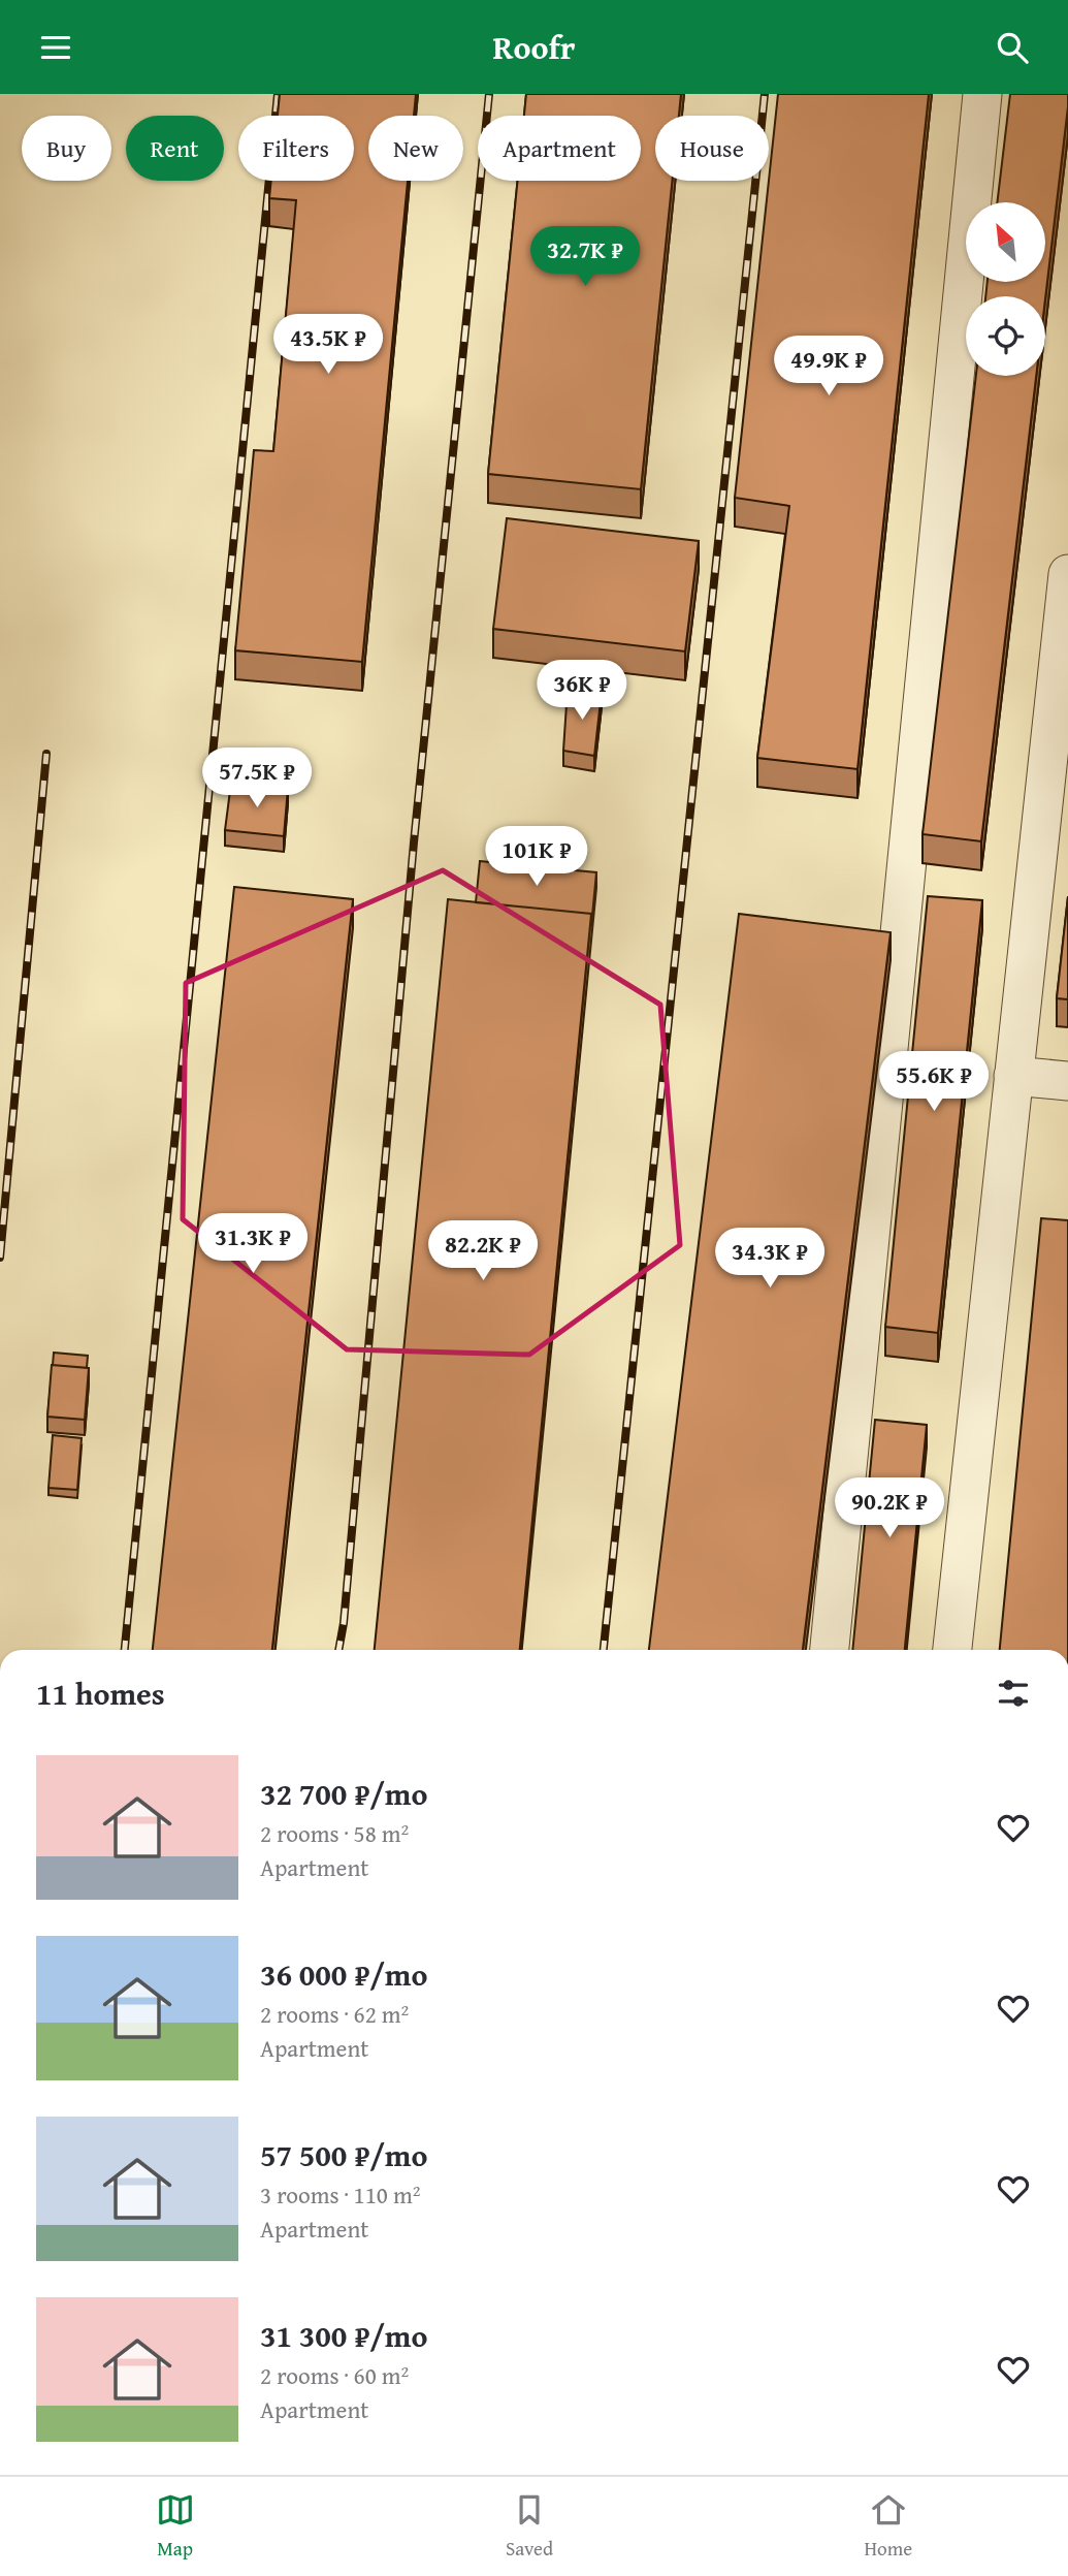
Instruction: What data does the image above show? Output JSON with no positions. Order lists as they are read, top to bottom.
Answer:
{
  "north": "top left",
  "page": {
    "header": "Roofr",
    "chip": [
      "Buy",
      "Rent",
      "Filters",
      "New",
      "Apartment",
      "House"
    ],
    "price": [
      "32.7K ₽",
      "43.5K ₽",
      "49.9K ₽",
      "36K ₽",
      "57.5K ₽",
      "101K ₽",
      "55.6K ₽",
      "31.3K ₽",
      "82.2K ₽",
      "34.3K ₽",
      "90.2K ₽"
    ],
    "heading": "11 homes",
    "list": [
      {
        "name": "32 700 ₽/mo",
        "note": "2 rooms · 58 m² · Apartment"
      },
      {
        "name": "36 000 ₽/mo",
        "note": "2 rooms · 62 m² · Apartment"
      },
      {
        "name": "57 500 ₽/mo",
        "note": "3 rooms · 110 m² · Apartment"
      },
      {
        "name": "31 300 ₽/mo",
        "note": "2 rooms · 60 m² · Apartment"
      }
    ],
    "tabs": ["Map", "Saved", "Home"]
  }
}
